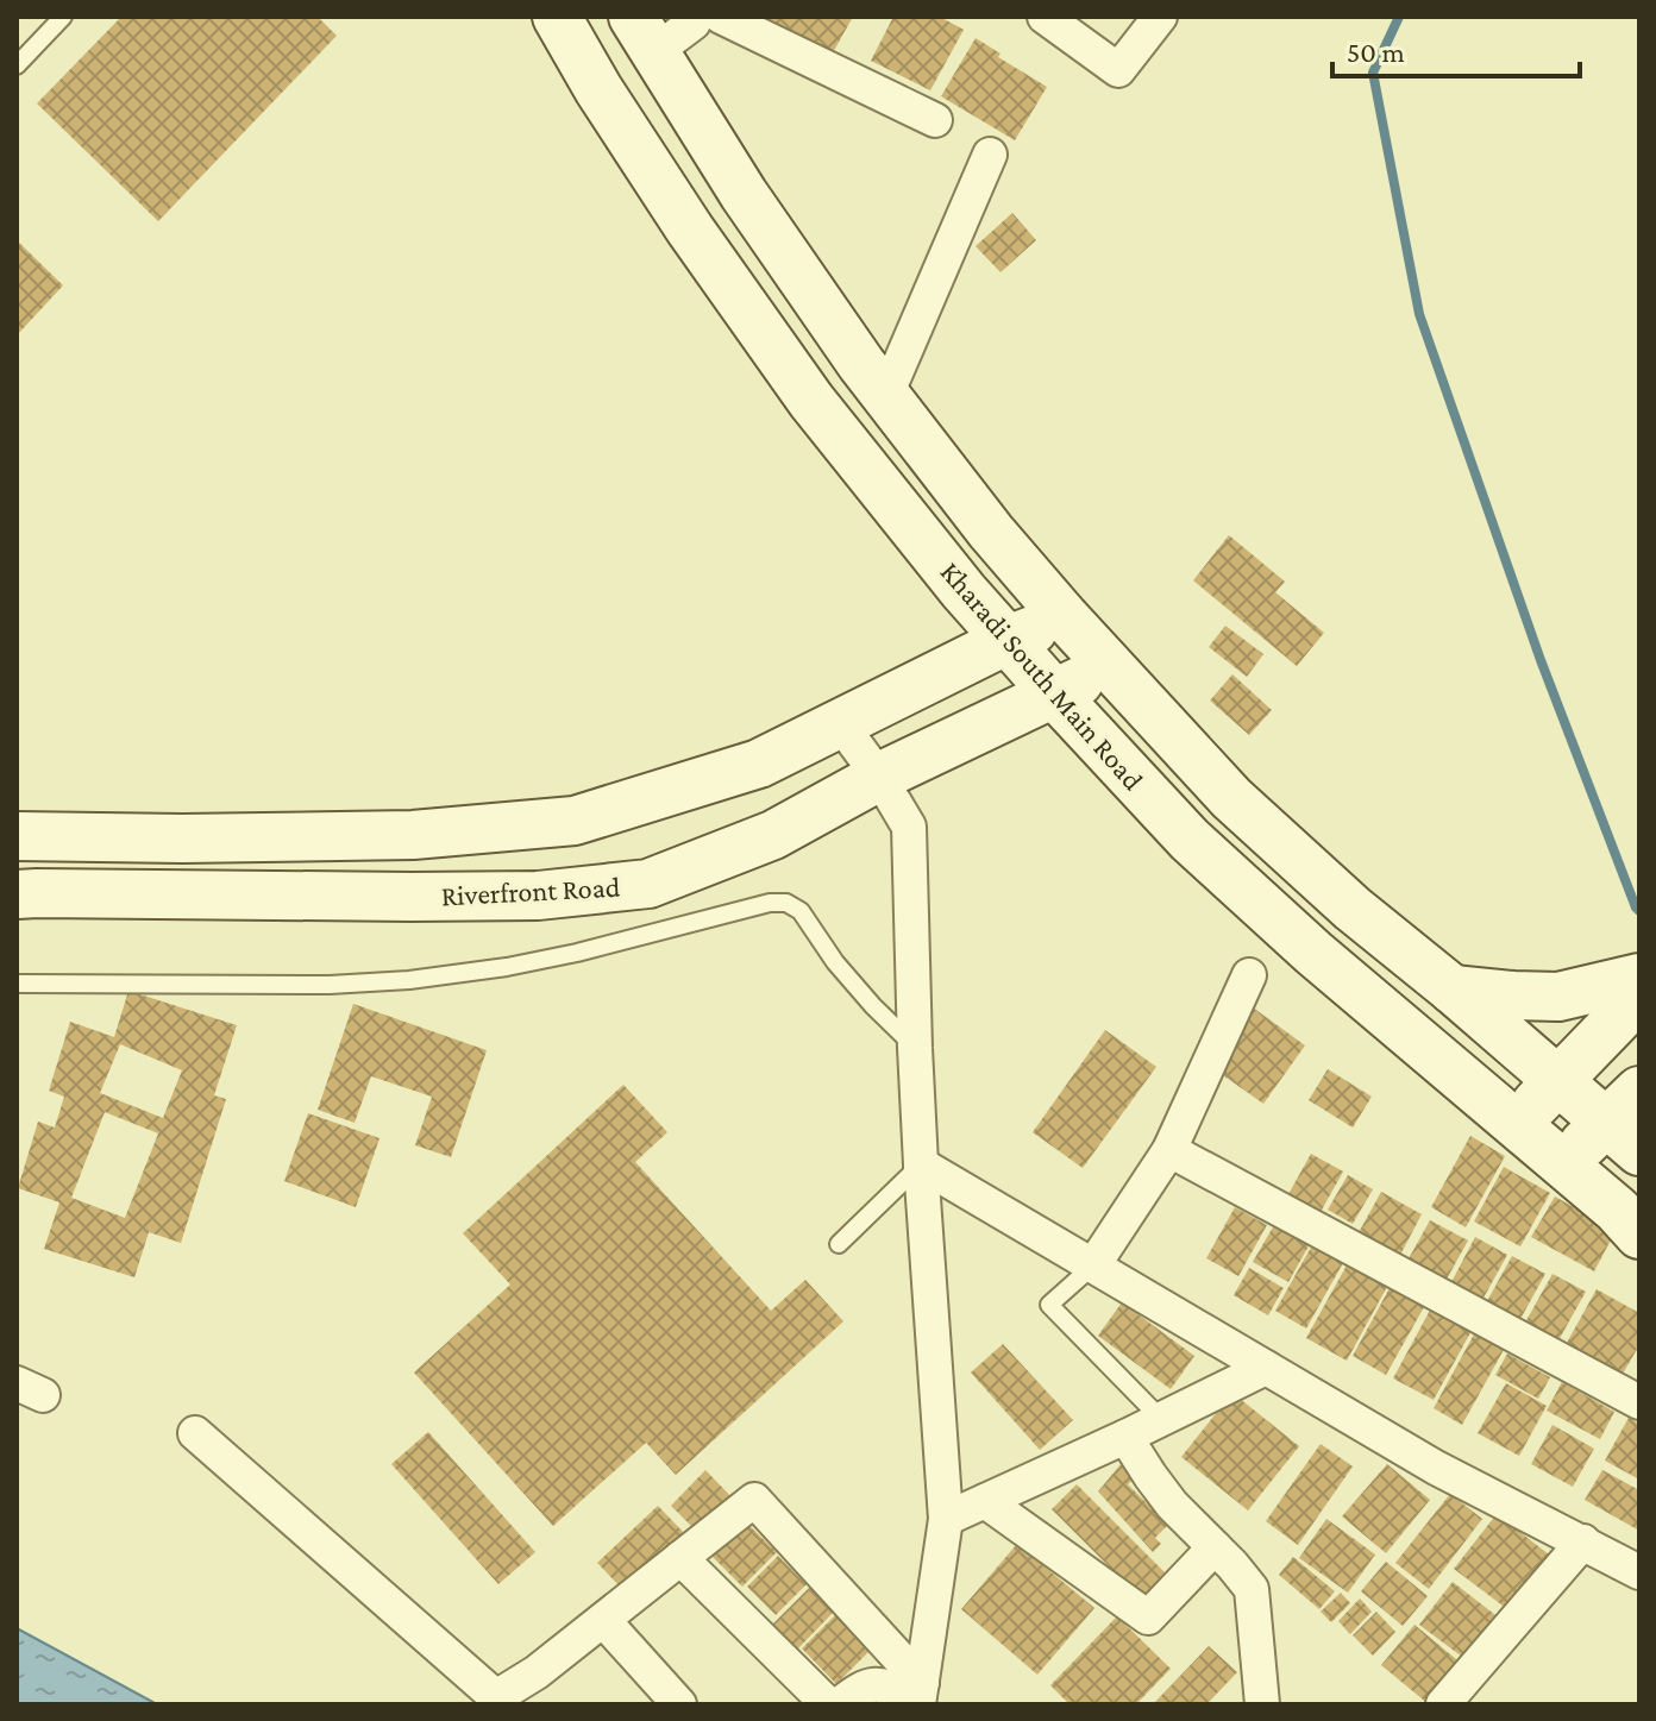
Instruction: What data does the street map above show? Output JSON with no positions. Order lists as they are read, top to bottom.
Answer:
{
  "streets": {
    "main road": ["Kharadi South Main Road", "Riverfront Road"]
  },
  "crossings": [
    ["Kharadi South Main Road", "Riverfront Road"]
  ],
  "scale_bar": "50 m"
}
